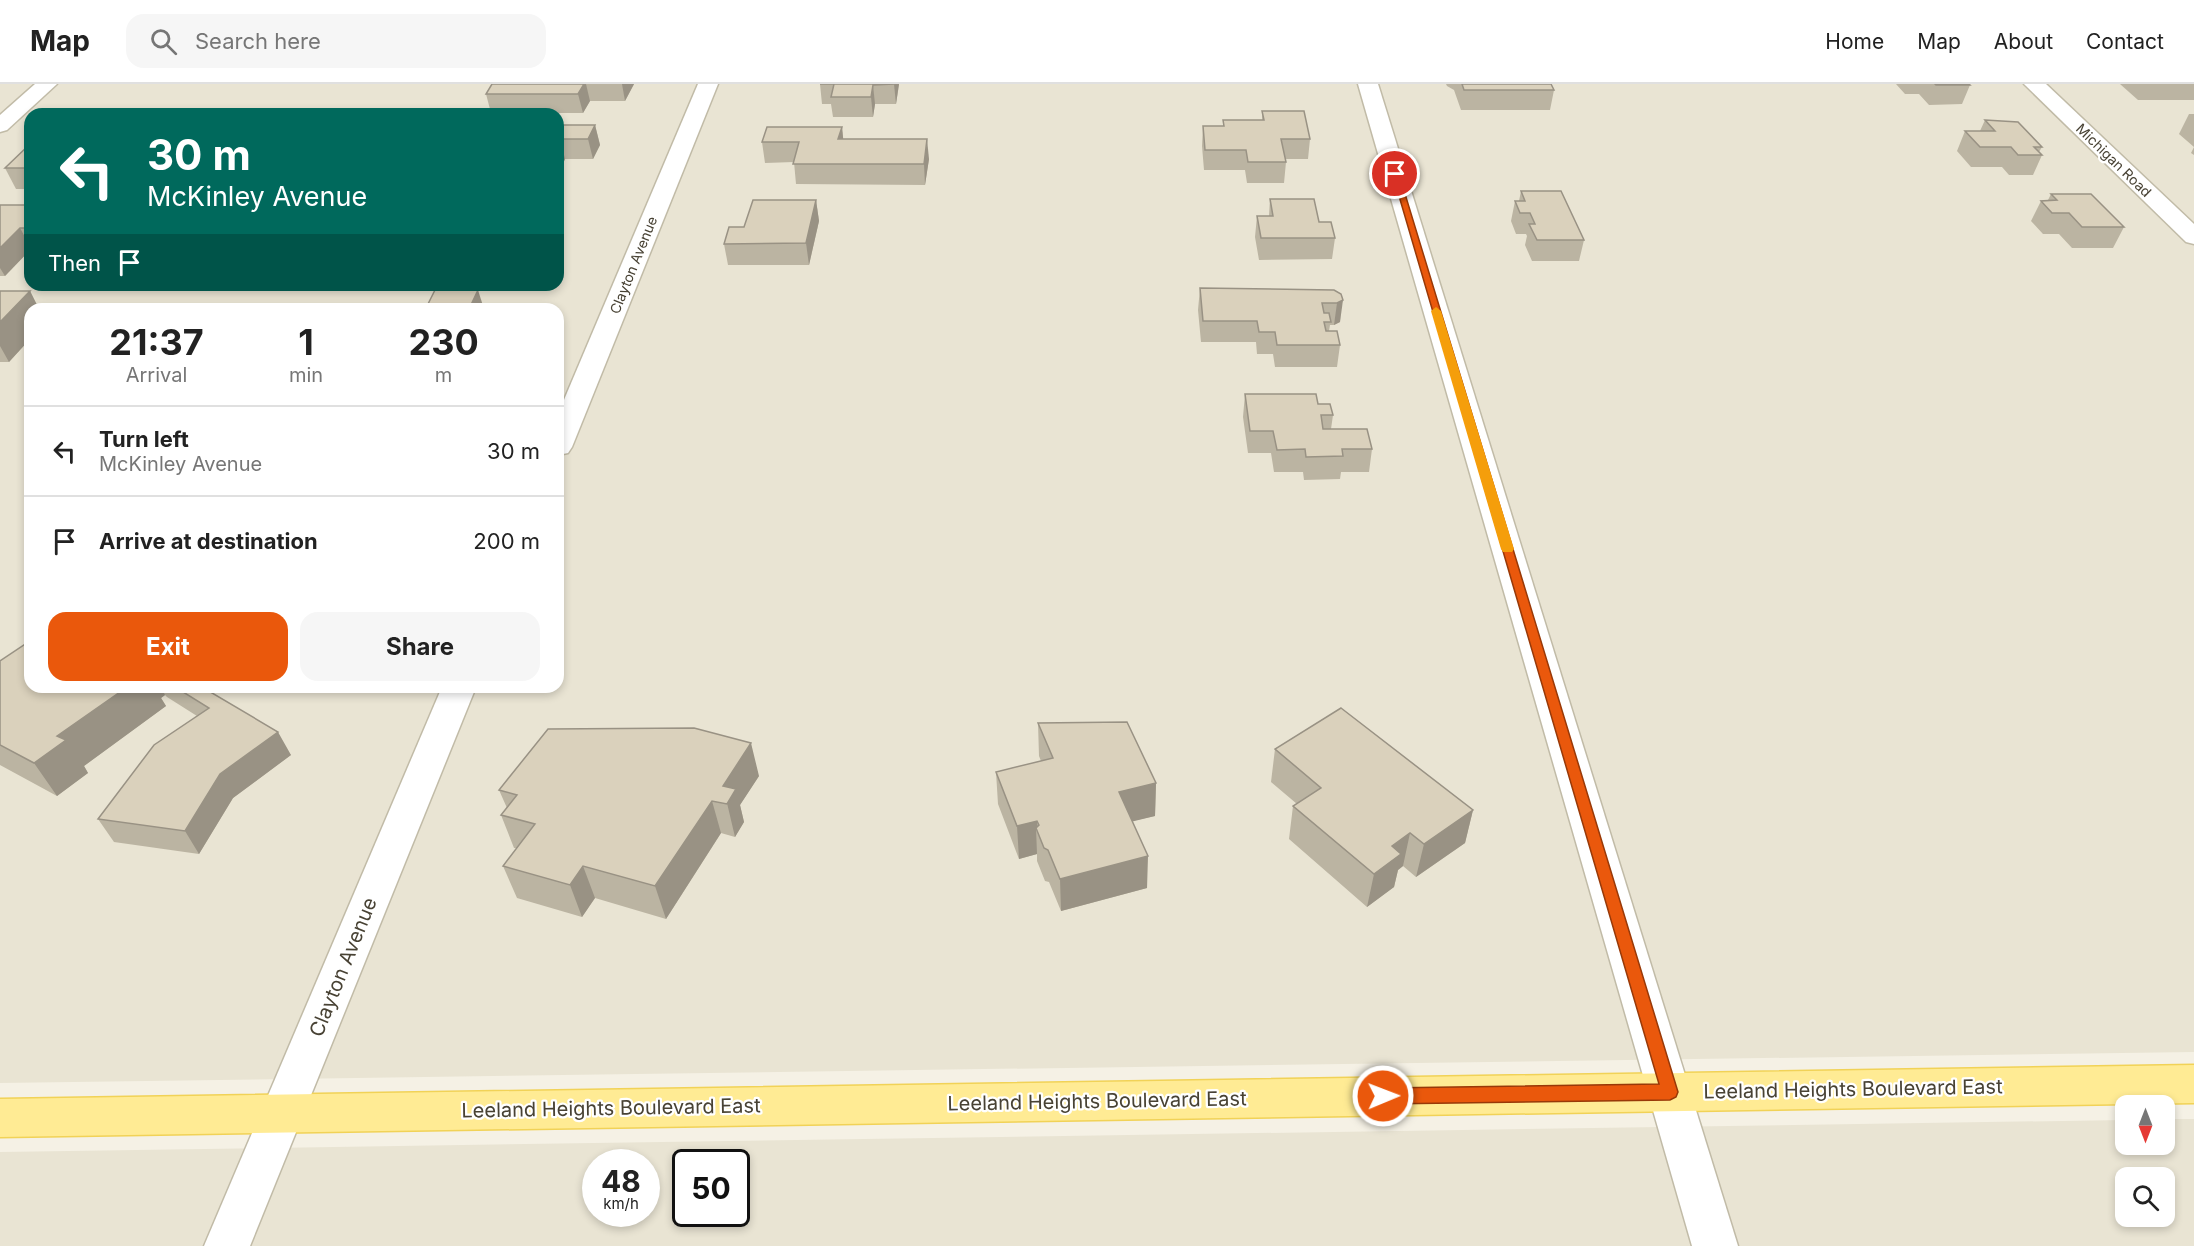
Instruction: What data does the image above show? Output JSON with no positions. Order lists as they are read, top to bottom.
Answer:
{
  "streets": {
    "main road": ["Leeland Heights Boulevard East"],
    "street": ["Michigan Road", "Clayton Avenue"]
  },
  "crossings": [
    ["Clayton Avenue", "Leeland Heights Boulevard East"]
  ],
  "north": "bottom",
  "page": {
    "header": "Map",
    "search": "Search here",
    "nav": [
      "Home",
      "Map",
      "About",
      "Contact"
    ],
    "turn": ["30 m", "McKinley Avenue"],
    "then": "Then",
    "eta": [
      "21:37",
      "Arrival",
      "1",
      "min",
      "230",
      "m"
    ],
    "list": [
      {
        "name": "Turn left",
        "note": "McKinley Avenue",
        "value": "30 m"
      },
      {
        "name": "Arrive at destination",
        "value": "200 m"
      }
    ],
    "buttons": ["Exit", "Share"],
    "speed": "48 km/h",
    "limit": "50"
  }
}
